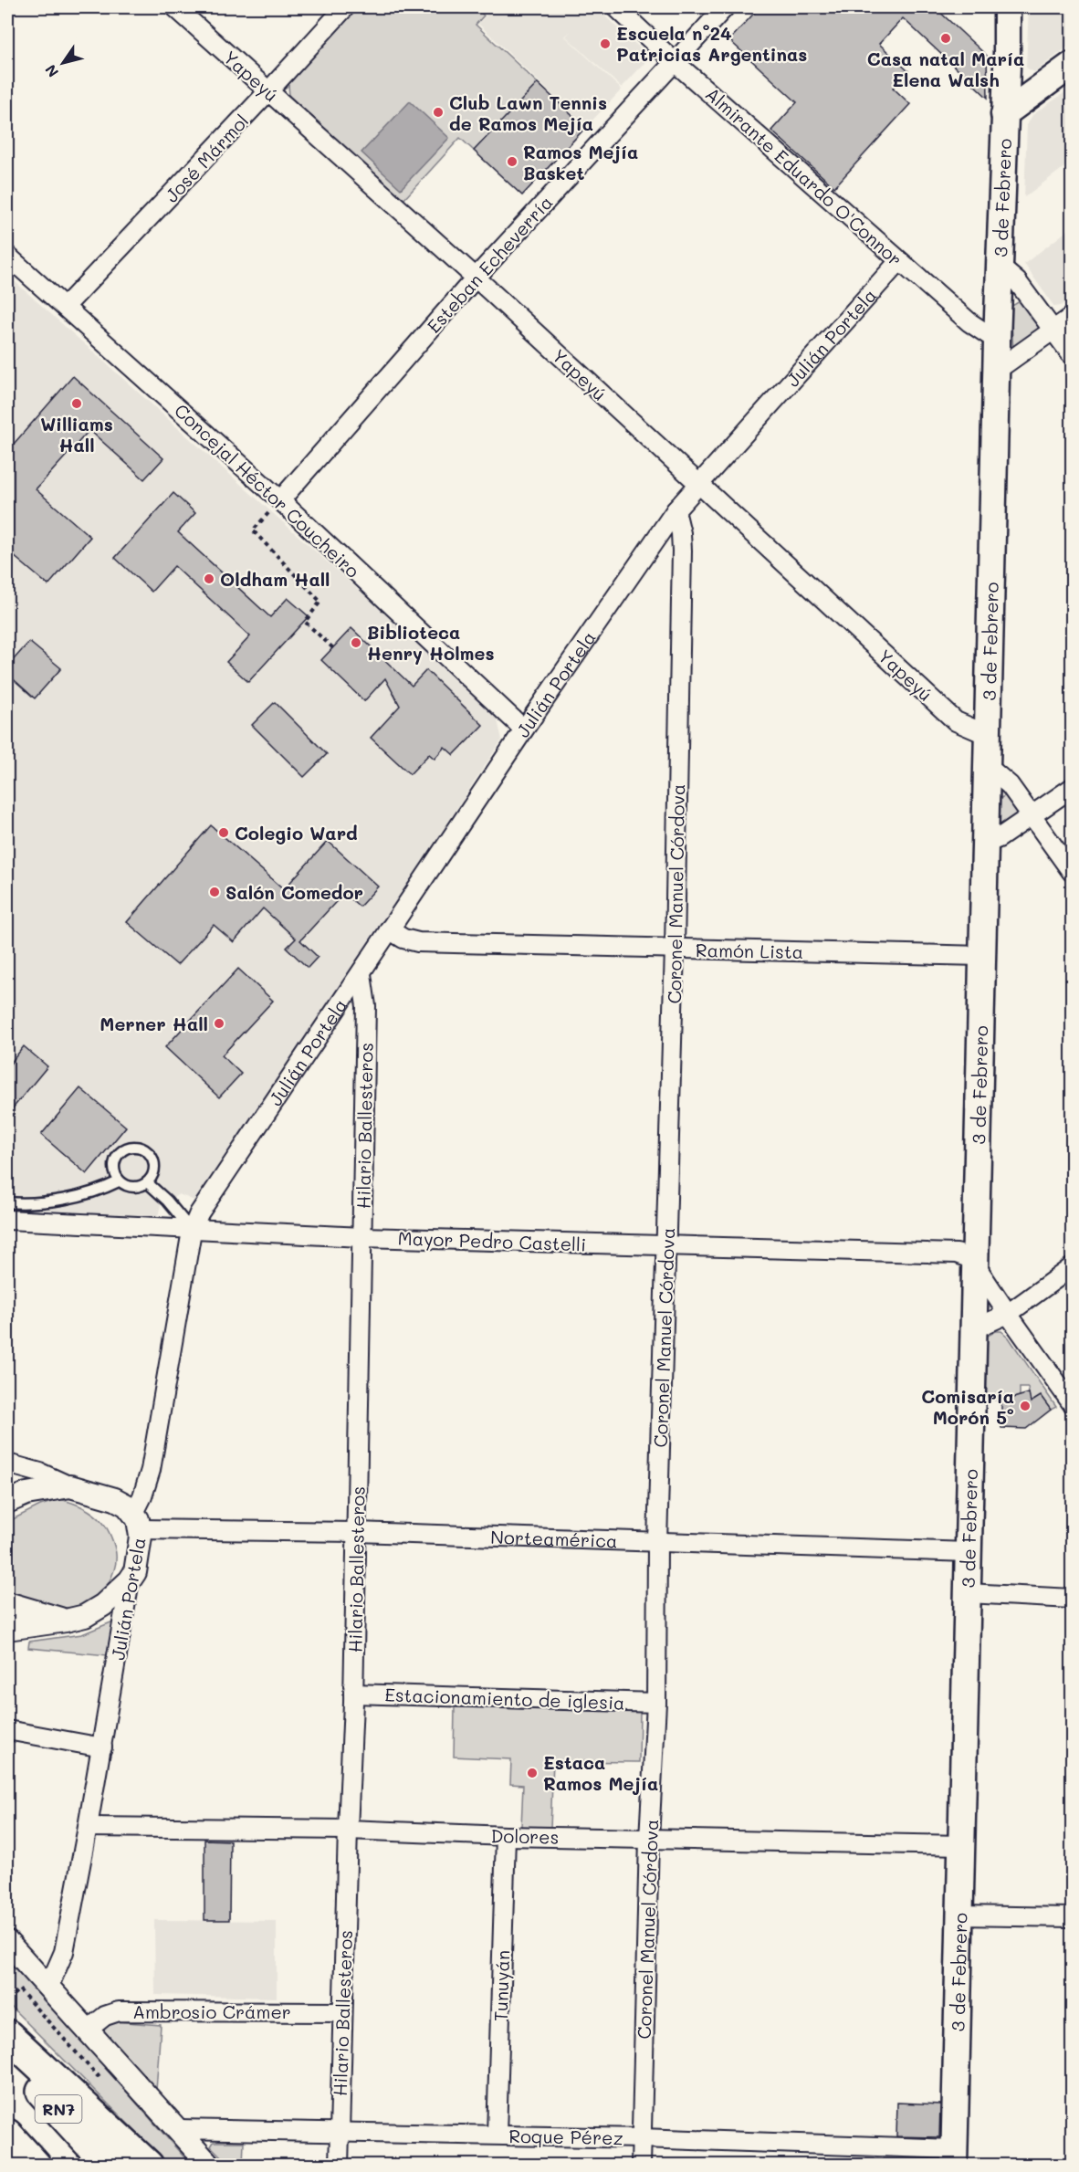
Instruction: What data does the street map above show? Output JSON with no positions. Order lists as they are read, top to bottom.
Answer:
{
  "streets": {
    "highway": ["RN7"],
    "main road": ["3 de Febrero"],
    "street": [
      "Yapeyú",
      "José Mármol",
      "Almirante Eduardo O'Connor",
      "Esteban Echeverría",
      "Julián Portela",
      "Concejal Héctor Coucheiro",
      "Coronel Manuel Córdova",
      "Ramón Lista",
      "Hilario Ballesteros",
      "Mayor Pedro Castelli",
      "Norteamérica",
      "Estacionamiento de iglesia",
      "Dolores",
      "Tunuyán",
      "Ambrosio Crámer",
      "Roque Pérez"
    ]
  },
  "crossings": [
    ["Yapeyú", "José Mármol"],
    ["Yapeyú", "3 de Febrero"],
    ["Yapeyú", "Esteban Echeverría"],
    ["Yapeyú", "Julián Portela"],
    ["José Mármol", "Concejal Héctor Coucheiro"],
    ["Almirante Eduardo O'Connor", "3 de Febrero"],
    ["Almirante Eduardo O'Connor", "Esteban Echeverría"],
    ["Almirante Eduardo O'Connor", "Julián Portela"],
    ["3 de Febrero", "Ramón Lista"],
    ["3 de Febrero", "Mayor Pedro Castelli"],
    ["3 de Febrero", "Norteamérica"],
    ["3 de Febrero", "Dolores"],
    ["3 de Febrero", "Roque Pérez"],
    ["Esteban Echeverría", "Concejal Héctor Coucheiro"],
    ["Julián Portela", "Concejal Héctor Coucheiro"],
    ["Julián Portela", "Coronel Manuel Córdova"],
    ["Julián Portela", "Ramón Lista"],
    ["Julián Portela", "Hilario Ballesteros"],
    ["Julián Portela", "Mayor Pedro Castelli"],
    ["Julián Portela", "Norteamérica"],
    ["Julián Portela", "Dolores"],
    ["Coronel Manuel Córdova", "Ramón Lista"],
    ["Coronel Manuel Córdova", "Mayor Pedro Castelli"],
    ["Coronel Manuel Córdova", "Norteamérica"],
    ["Coronel Manuel Córdova", "Estacionamiento de iglesia"],
    ["Coronel Manuel Córdova", "Dolores"],
    ["Coronel Manuel Córdova", "Roque Pérez"],
    ["Hilario Ballesteros", "Mayor Pedro Castelli"],
    ["Hilario Ballesteros", "Norteamérica"],
    ["Hilario Ballesteros", "Estacionamiento de iglesia"],
    ["Hilario Ballesteros", "Dolores"],
    ["Hilario Ballesteros", "Ambrosio Crámer"],
    ["Hilario Ballesteros", "Roque Pérez"],
    ["Dolores", "Tunuyán"],
    ["Tunuyán", "Roque Pérez"]
  ],
  "places": [
    "Casa natal María Elena Walsh",
    "Escuela n°24 Patricias Argentinas",
    "Club Lawn Tennis de Ramos Mejía",
    "Ramos Mejía Basket",
    "Williams Hall",
    "Oldham Hall",
    "Biblioteca Henry Holmes",
    "Colegio Ward",
    "Salón Comedor",
    "Merner Hall",
    "Comisaría Morón 5°",
    "Estaca Ramos Mejía"
  ],
  "north": "bottom left"
}
